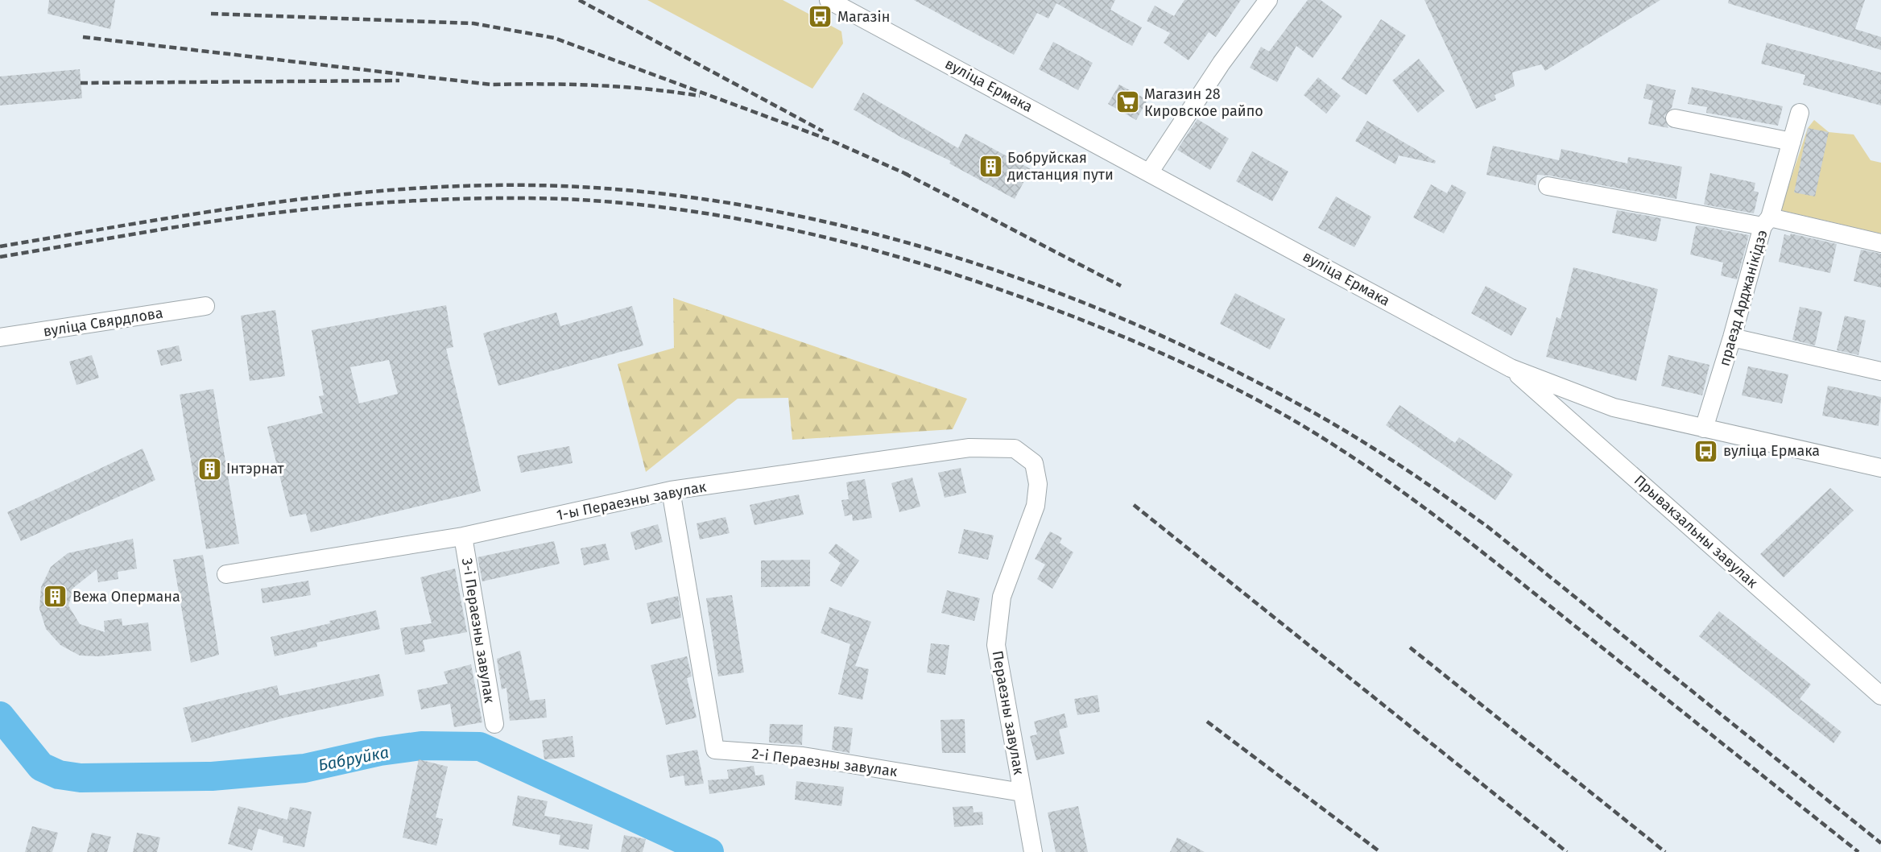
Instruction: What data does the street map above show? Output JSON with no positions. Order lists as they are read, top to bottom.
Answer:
{
  "streets": {
    "street": [
      "вуліца Ермака",
      "праезд Арджанікідзэ",
      "вуліца Свярдлова",
      "1-ы Пераезны завулак",
      "Прывакзальны завулак",
      "3-і Пераезны завулак",
      "Пераезны завулак",
      "2-і Пераезны завулак"
    ]
  },
  "crossings": [
    ["вуліца Ермака", "праезд Арджанікідзэ"],
    ["вуліца Ермака", "Прывакзальны завулак"],
    ["1-ы Пераезны завулак", "3-і Пераезны завулак"],
    ["1-ы Пераезны завулак", "Пераезны завулак"],
    ["1-ы Пераезны завулак", "2-і Пераезны завулак"],
    ["Пераезны завулак", "2-і Пераезны завулак"]
  ],
  "water": ["Бабруйка"],
  "places": {
    "bus stop": ["Магазін", "вуліца Ермака"],
    "supermarket": ["Магазин 28 Кировское райпо"],
    "building": ["Бобруйская дистанция пути", "Інтэрнат", "Вежа Опермана"]
  }
}
